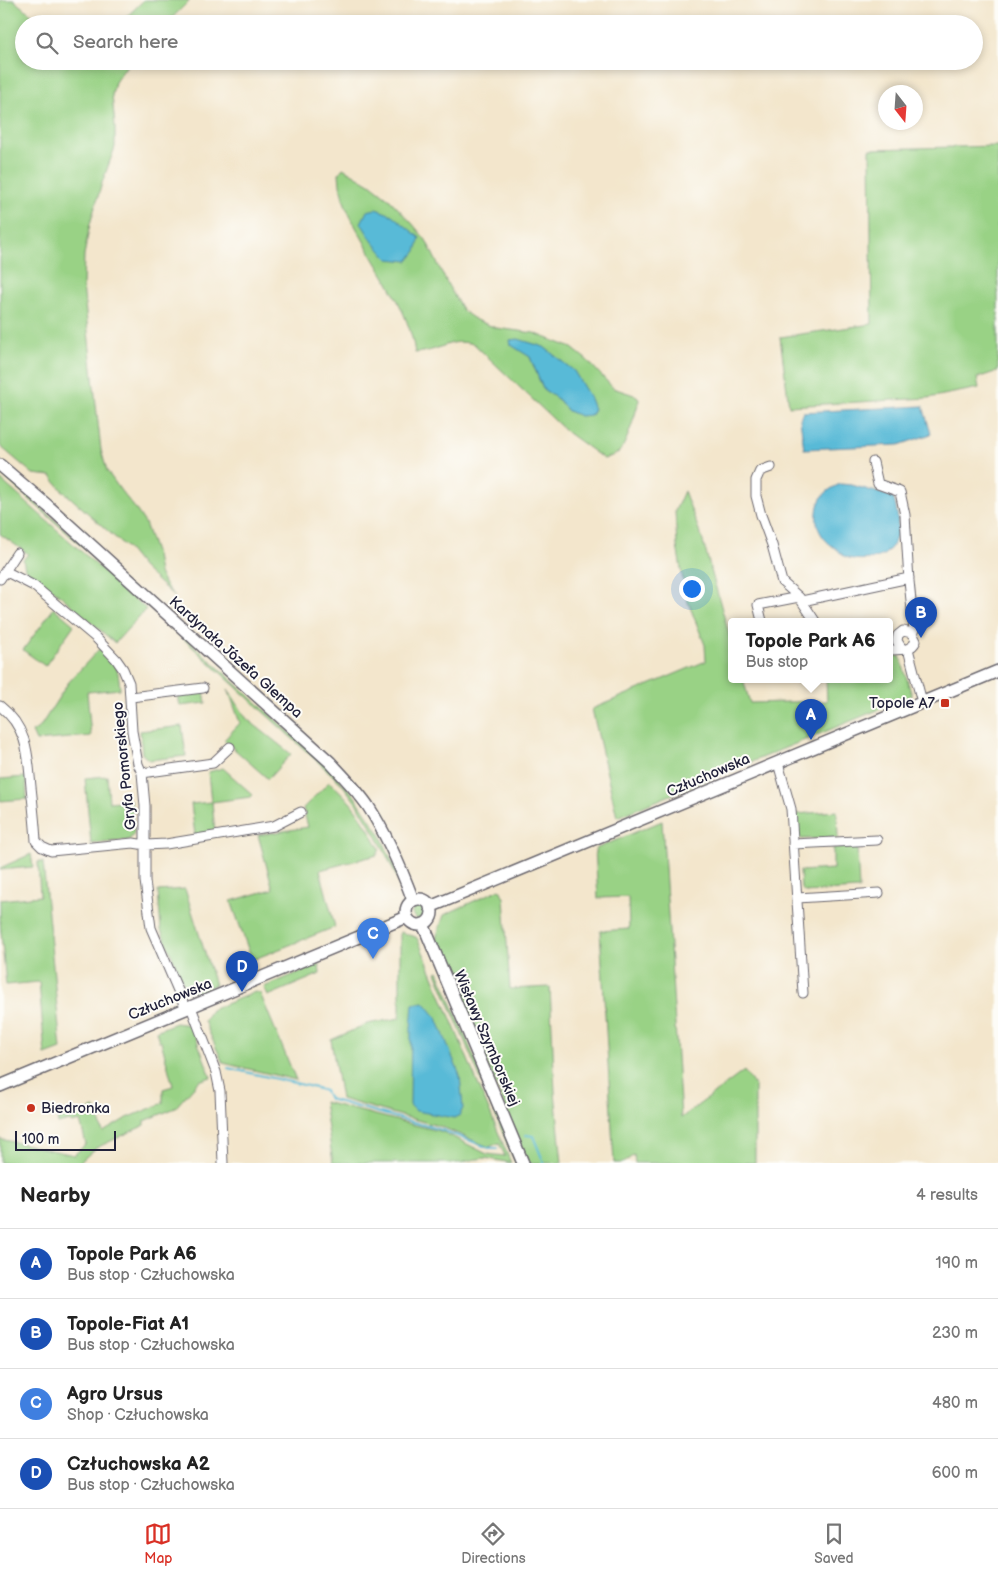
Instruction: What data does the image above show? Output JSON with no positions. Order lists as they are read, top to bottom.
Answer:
{
  "streets": {
    "main road": ["Kardynała Józefa Glempa", "Człuchowska", "Wisławy Szymborskiej"],
    "street": ["Gryfa Pomorskiego"]
  },
  "crossings": [
    ["Kardynała Józefa Glempa", "Człuchowska"],
    ["Kardynała Józefa Glempa", "Wisławy Szymborskiej"],
    ["Gryfa Pomorskiego", "Człuchowska"],
    ["Człuchowska", "Wisławy Szymborskiej"]
  ],
  "places": {
    "transit": ["Topole A7"],
    "other": ["Biedronka"]
  },
  "scale_bar": "100 m",
  "north": "bottom",
  "page": {
    "search": "Search here",
    "pins": [
      "B",
      "A",
      "C",
      "D"
    ],
    "popup": ["Topole Park A6", "Bus stop"],
    "scale": "100 m",
    "heading": ["Nearby", "4 results"],
    "list": [
      {
        "mark": "A",
        "name": "Topole Park A6",
        "note": "Bus stop · Człuchowska",
        "value": "190 m"
      },
      {
        "mark": "B",
        "name": "Topole-Fiat A1",
        "note": "Bus stop · Człuchowska",
        "value": "230 m"
      },
      {
        "mark": "C",
        "name": "Agro Ursus",
        "note": "Shop · Człuchowska",
        "value": "480 m"
      },
      {
        "mark": "D",
        "name": "Człuchowska A2",
        "note": "Bus stop · Człuchowska",
        "value": "600 m"
      }
    ],
    "nav": ["Map", "Directions", "Saved"]
  }
}
